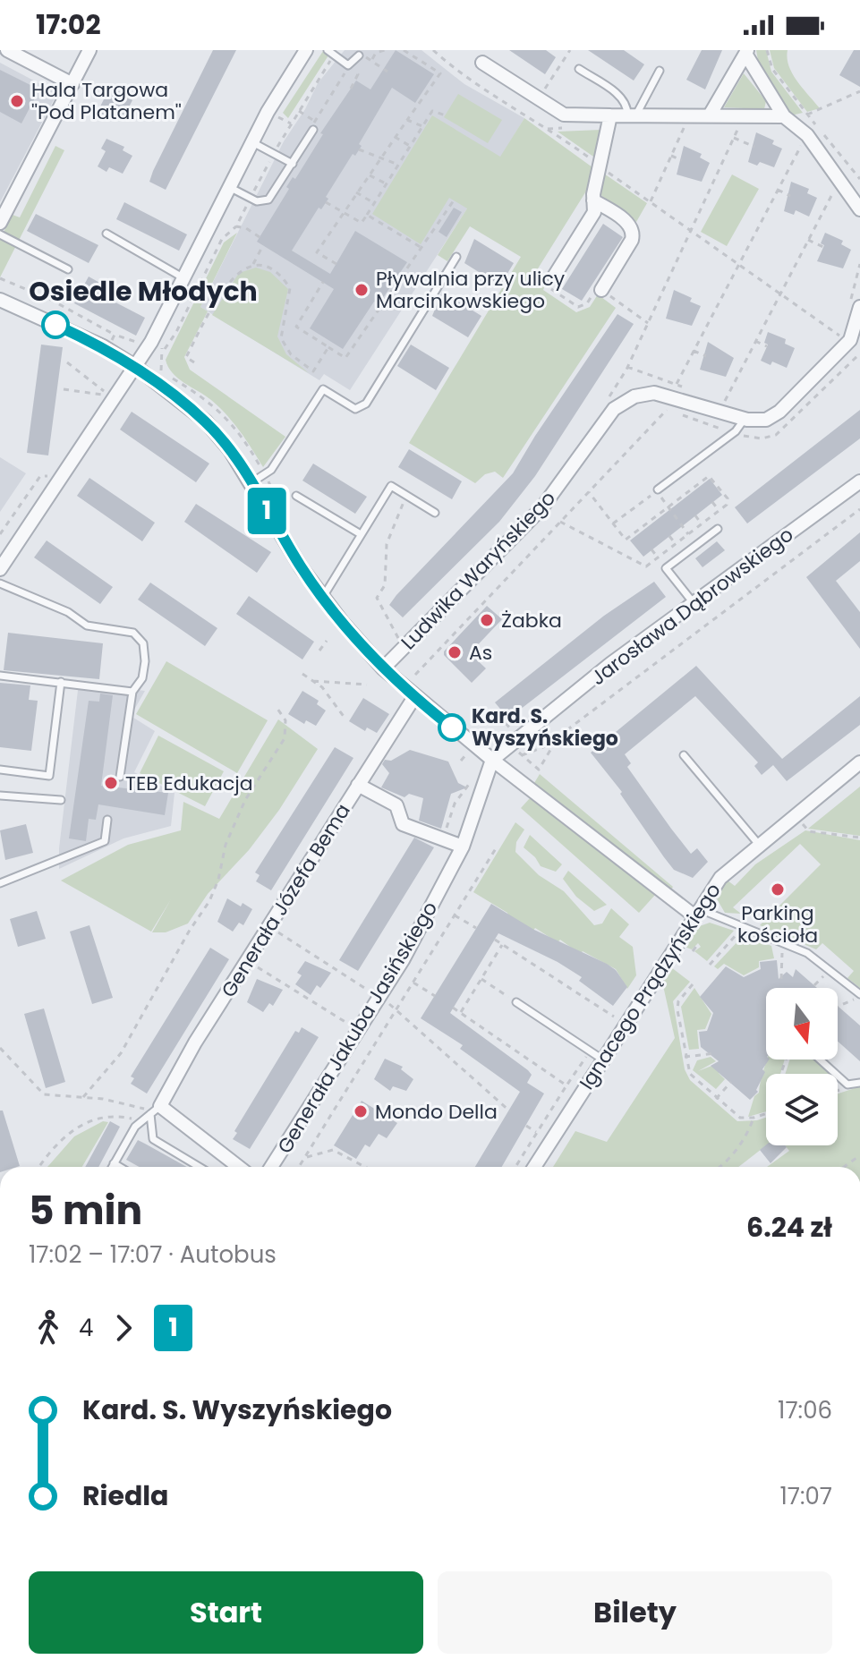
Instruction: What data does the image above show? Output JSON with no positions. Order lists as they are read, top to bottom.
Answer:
{
  "streets": {
    "street": [
      "Ludwika Waryńskiego",
      "Jarosława Dąbrowskiego",
      "Generała Józefa Bema",
      "Ignacego Prądzyńskiego",
      "Generała Jakuba Jasińskiego"
    ]
  },
  "crossings": [
    ["Jarosława Dąbrowskiego", "Generała Jakuba Jasińskiego"]
  ],
  "districts": ["Osiedle Młodych"],
  "places": [
    "Hala Targowa ''Pod Platanem''",
    "Pływalnia przy ulicy Marcinkowskiego",
    "Żabka",
    "As",
    "Kard. S. Wyszyńskiego",
    "TEB Edukacja",
    "Parking kościoła",
    "Mondo Della"
  ],
  "lines": ["bus line 1"],
  "north": "bottom",
  "page": {
    "status": "17:02",
    "on_map": "1",
    "heading": ["5 min", "17:02 – 17:07 · Autobus", "6.24 zł"],
    "legs": ["4", "1"],
    "list": [
      {
        "name": "Kard. S. Wyszyńskiego",
        "value": "17:06"
      },
      {
        "name": "Riedla",
        "value": "17:07"
      }
    ],
    "buttons": ["Start", "Bilety"]
  }
}
